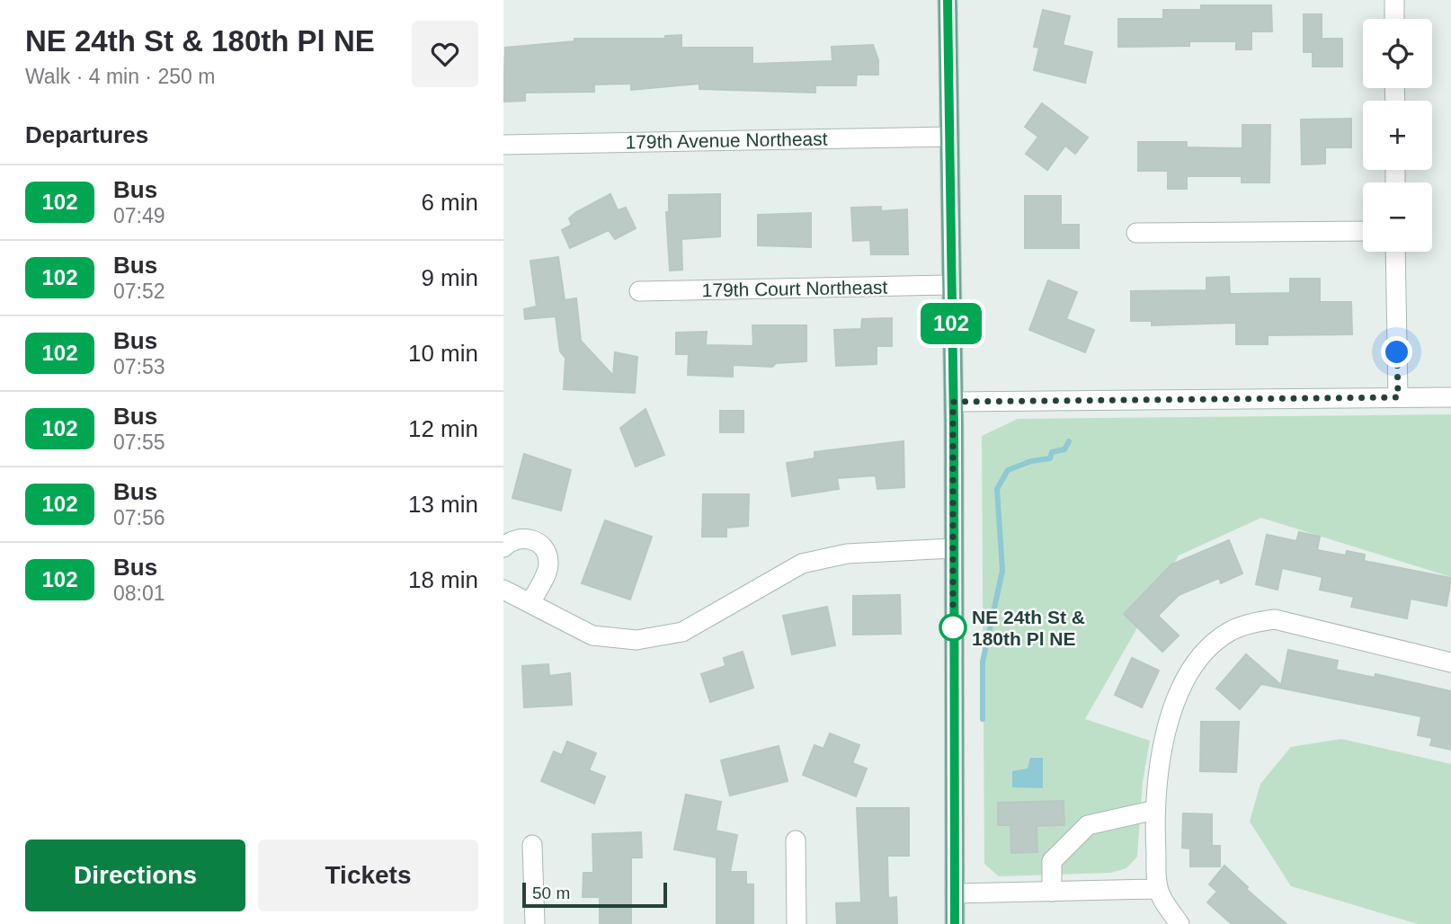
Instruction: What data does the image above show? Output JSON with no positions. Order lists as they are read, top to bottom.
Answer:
{
  "streets": {
    "street": ["179th Avenue Northeast", "179th Court Northeast"]
  },
  "places": ["NE 24th St & 180th Pl NE"],
  "lines": ["bus line 102"],
  "scale_bar": "50 m",
  "page": {
    "heading": [
      ["NE 24th St & 180th Pl NE", "Walk · 4 min · 250 m"],
      "Departures"
    ],
    "on_map": "102",
    "map_buttons": ["+", "−"],
    "list": [
      {
        "mark": "102",
        "name": "Bus",
        "note": "07:49",
        "value": "6 min"
      },
      {
        "mark": "102",
        "name": "Bus",
        "note": "07:52",
        "value": "9 min"
      },
      {
        "mark": "102",
        "name": "Bus",
        "note": "07:53",
        "value": "10 min"
      },
      {
        "mark": "102",
        "name": "Bus",
        "note": "07:55",
        "value": "12 min"
      },
      {
        "mark": "102",
        "name": "Bus",
        "note": "07:56",
        "value": "13 min"
      },
      {
        "mark": "102",
        "name": "Bus",
        "note": "08:01",
        "value": "18 min"
      }
    ],
    "buttons": ["Directions", "Tickets"],
    "scale": "50 m"
  }
}
